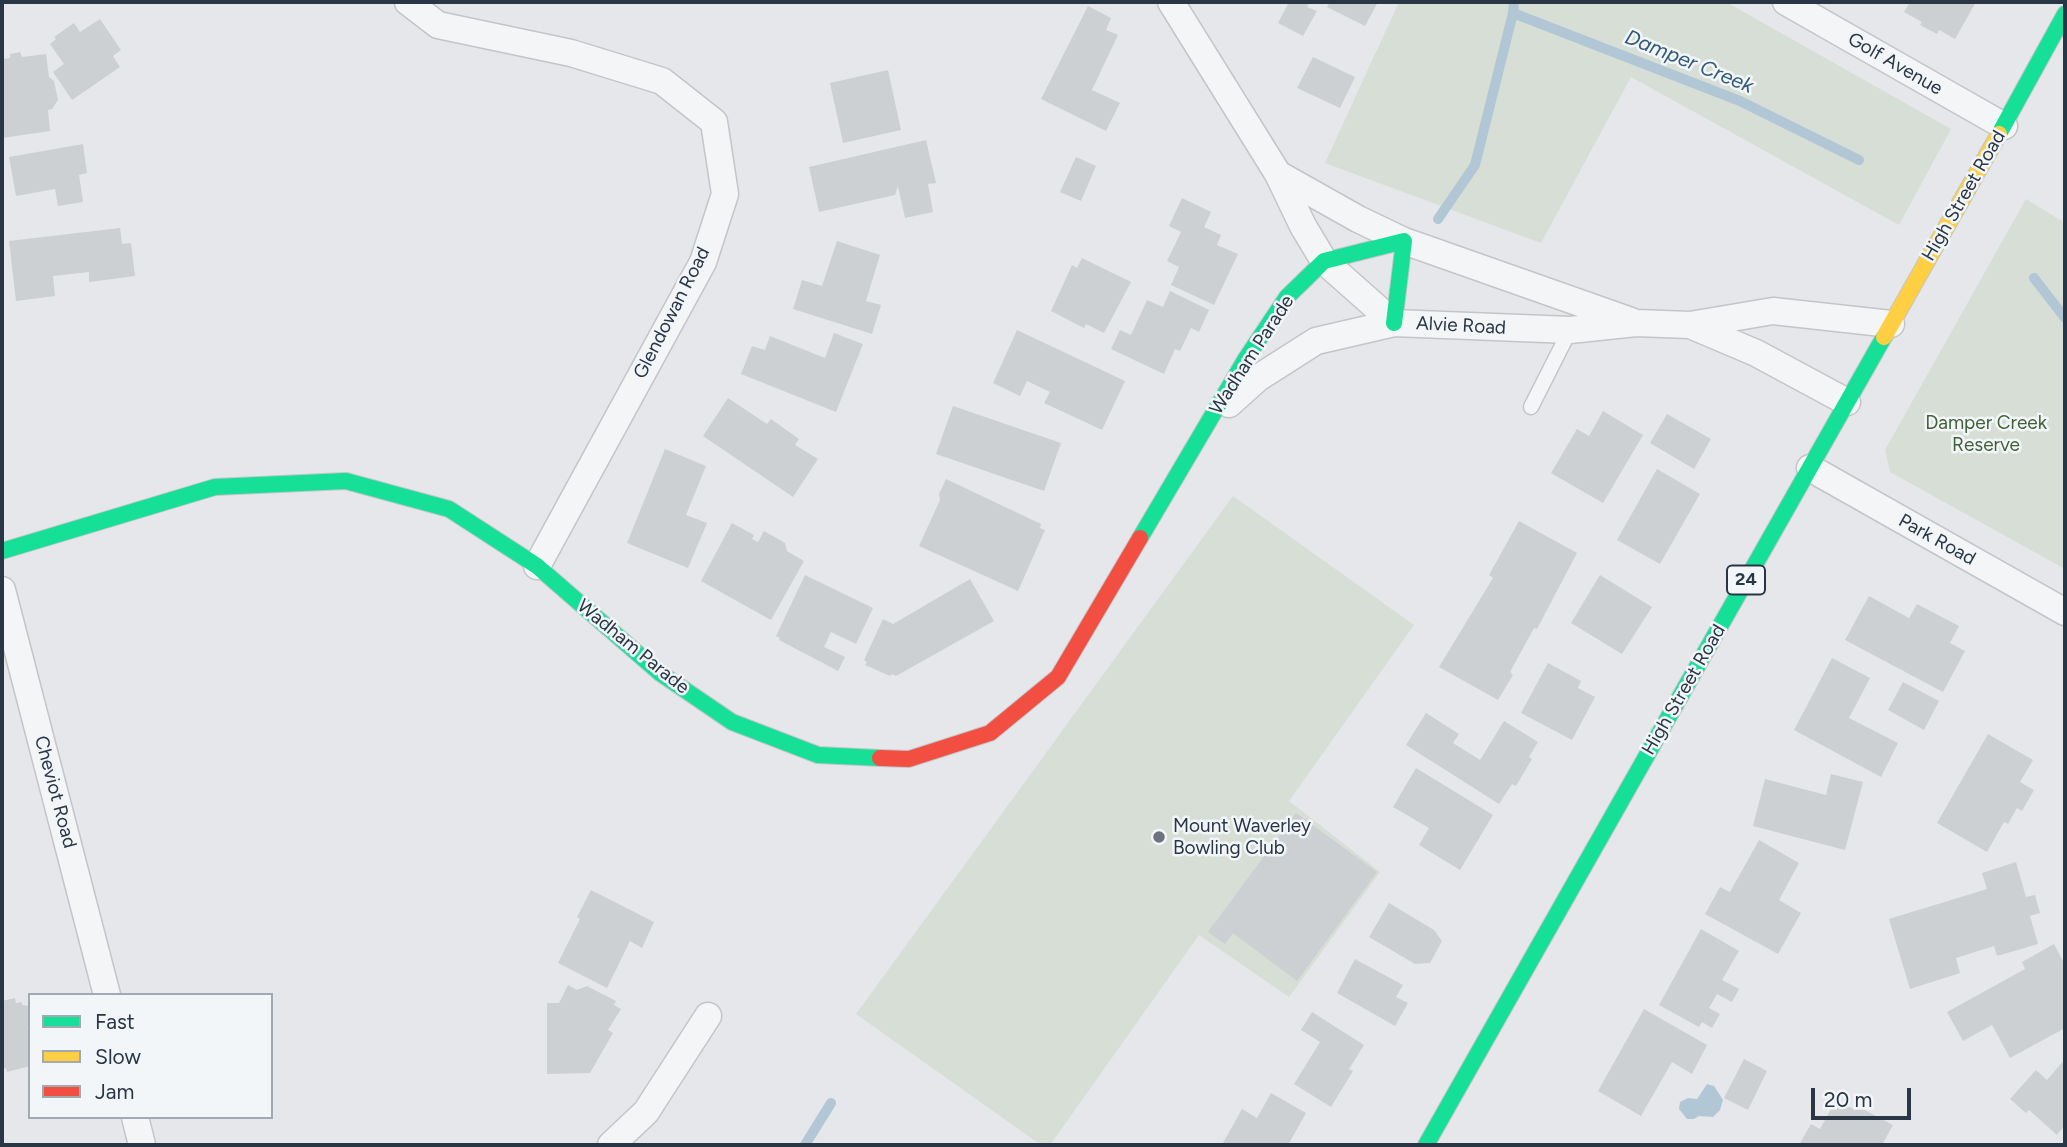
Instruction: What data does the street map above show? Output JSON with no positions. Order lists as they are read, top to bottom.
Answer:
{
  "streets": {
    "street": [
      "Golf Avenue",
      "High Street Road",
      "Glendowan Road",
      "Alvie Road",
      "Wadham Parade",
      "Park Road",
      "24",
      "Cheviot Road"
    ]
  },
  "crossings": [
    ["Golf Avenue", "High Street Road"],
    ["High Street Road", "Alvie Road"],
    ["High Street Road", "Park Road"],
    ["Glendowan Road", "Wadham Parade"],
    ["Alvie Road", "Wadham Parade"]
  ],
  "water": ["Damper Creek"],
  "parks": ["Damper Creek Reserve"],
  "places": ["Mount Waverley Bowling Club"],
  "legend": ["Fast", "Slow", "Jam"],
  "scale_bar": "20 m"
}
